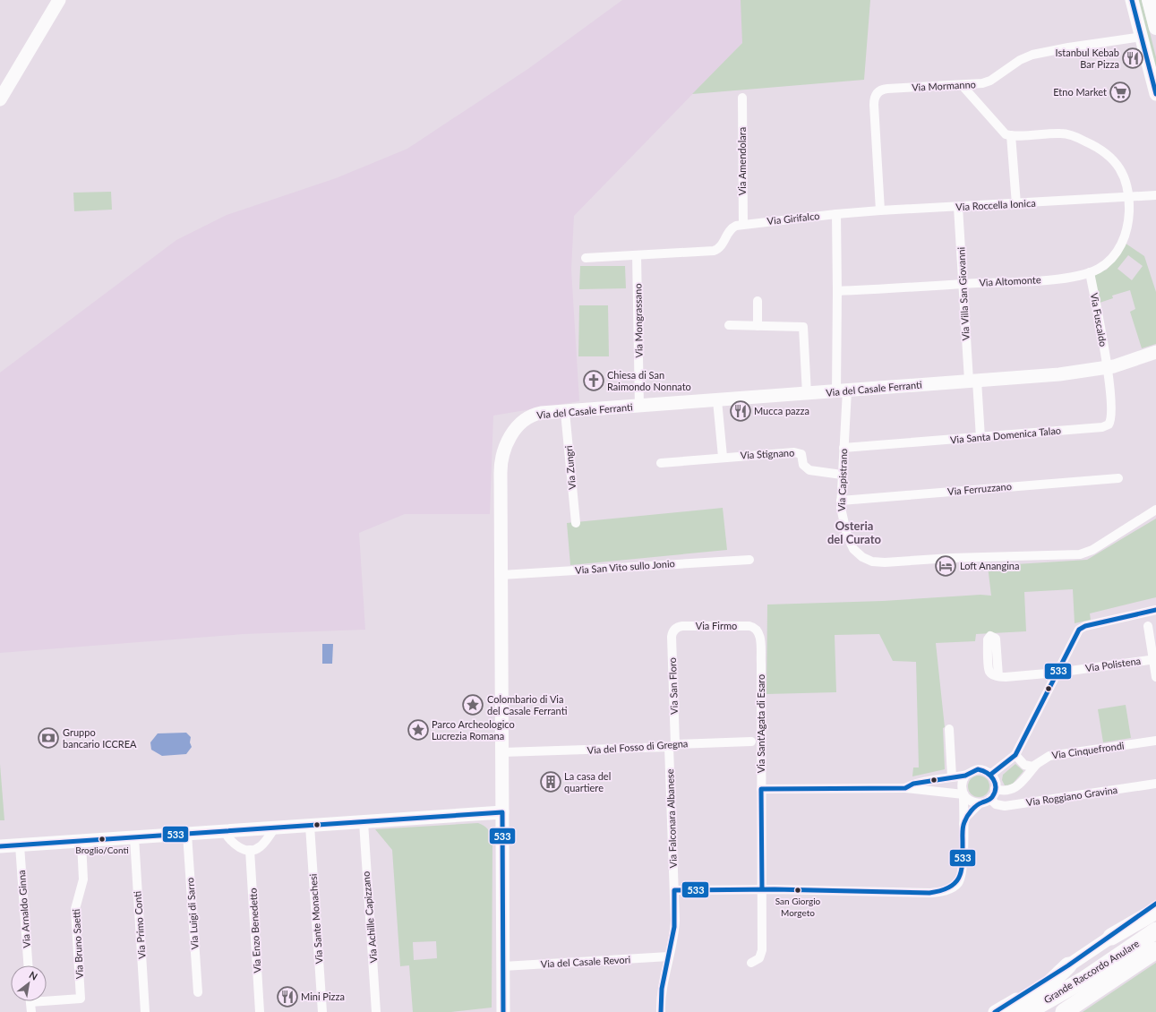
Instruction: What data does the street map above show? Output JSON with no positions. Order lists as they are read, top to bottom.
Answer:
{
  "streets": {
    "highway": ["Grande Raccordo Anulare"],
    "street": [
      "Via Mormanno",
      "Via Amendolara",
      "Via Roccella Ionica",
      "Via Girifalco",
      "Via Altomonte",
      "Via Villa San Giovanni",
      "Via Fuscaldo",
      "Via Mongrassano",
      "Via del Casale Ferranti",
      "Via Santa Domenica Talao",
      "Via Stignano",
      "Via Zungri",
      "Via Capistrano",
      "Via Ferruzzano",
      "Via San Vito sullo Jonio",
      "Via Firmo",
      "Via Polistena",
      "Via San Floro",
      "Via Sant'Agata di Esaro",
      "Via del Fosso di Gregna",
      "Via Cinquefrondi",
      "Via Roggiano Gravina",
      "Via Falconara Albanese",
      "Via Arnaldo Ginna",
      "Via Luigi di Sarro",
      "Via Achille Capizzano",
      "Via Sante Monachesi",
      "Via Primo Conti",
      "Via Enzo Benedetto",
      "Via Bruno Saetti",
      "Via del Casale Revori"
    ]
  },
  "crossings": [
    ["Via Mormanno", "Via Roccella Ionica"],
    ["Via Amendolara", "Via Girifalco"],
    ["Via Roccella Ionica", "Via Girifalco"],
    ["Via Roccella Ionica", "Via Altomonte"],
    ["Via Roccella Ionica", "Via Villa San Giovanni"],
    ["Via Girifalco", "Via Mongrassano"],
    ["Via Altomonte", "Via Villa San Giovanni"],
    ["Via Altomonte", "Via Fuscaldo"],
    ["Via Villa San Giovanni", "Via del Casale Ferranti"],
    ["Via Villa San Giovanni", "Via Santa Domenica Talao"],
    ["Via Fuscaldo", "Via del Casale Ferranti"],
    ["Via Fuscaldo", "Via Santa Domenica Talao"],
    ["Via Mongrassano", "Via del Casale Ferranti"],
    ["Via del Casale Ferranti", "Via Santa Domenica Talao"],
    ["Via del Casale Ferranti", "Via Zungri"],
    ["Via del Casale Ferranti", "Via Capistrano"],
    ["Via del Casale Ferranti", "Via San Vito sullo Jonio"],
    ["Via del Casale Ferranti", "Via del Fosso di Gregna"],
    ["Via del Casale Ferranti", "Via del Casale Revori"],
    ["Via Santa Domenica Talao", "Via Capistrano"],
    ["Via Stignano", "Via Capistrano"],
    ["Via Capistrano", "Via Ferruzzano"],
    ["Via Firmo", "Via San Floro"],
    ["Via Firmo", "Via Sant'Agata di Esaro"],
    ["Via San Floro", "Via del Fosso di Gregna"],
    ["Via San Floro", "Via Falconara Albanese"],
    ["Via del Fosso di Gregna", "Via Falconara Albanese"],
    ["Via Cinquefrondi", "Via Roggiano Gravina"],
    ["Via Falconara Albanese", "Via del Casale Revori"]
  ],
  "districts": ["Osteria del Curato"],
  "places": {
    "restaurant": ["Istanbul Kebab Bar Pizza", "Mucca pazza", "Mini Pizza"],
    "supermarket": ["Etno Market"],
    "church": ["Chiesa di San Raimondo Nonnato"],
    "hotel": ["Loft Anangina"],
    "place": ["Colombario di Via del Casale Ferranti", "Parco Archeologico Lucrezia Romana"],
    "bank": ["Gruppo bancario ICCREA"],
    "building": ["La casa del quartiere"],
    "other": ["Broglio/Conti", "San Giorgio Morgeto"]
  },
  "lines": ["transit line 533"],
  "north": "top right"
}
